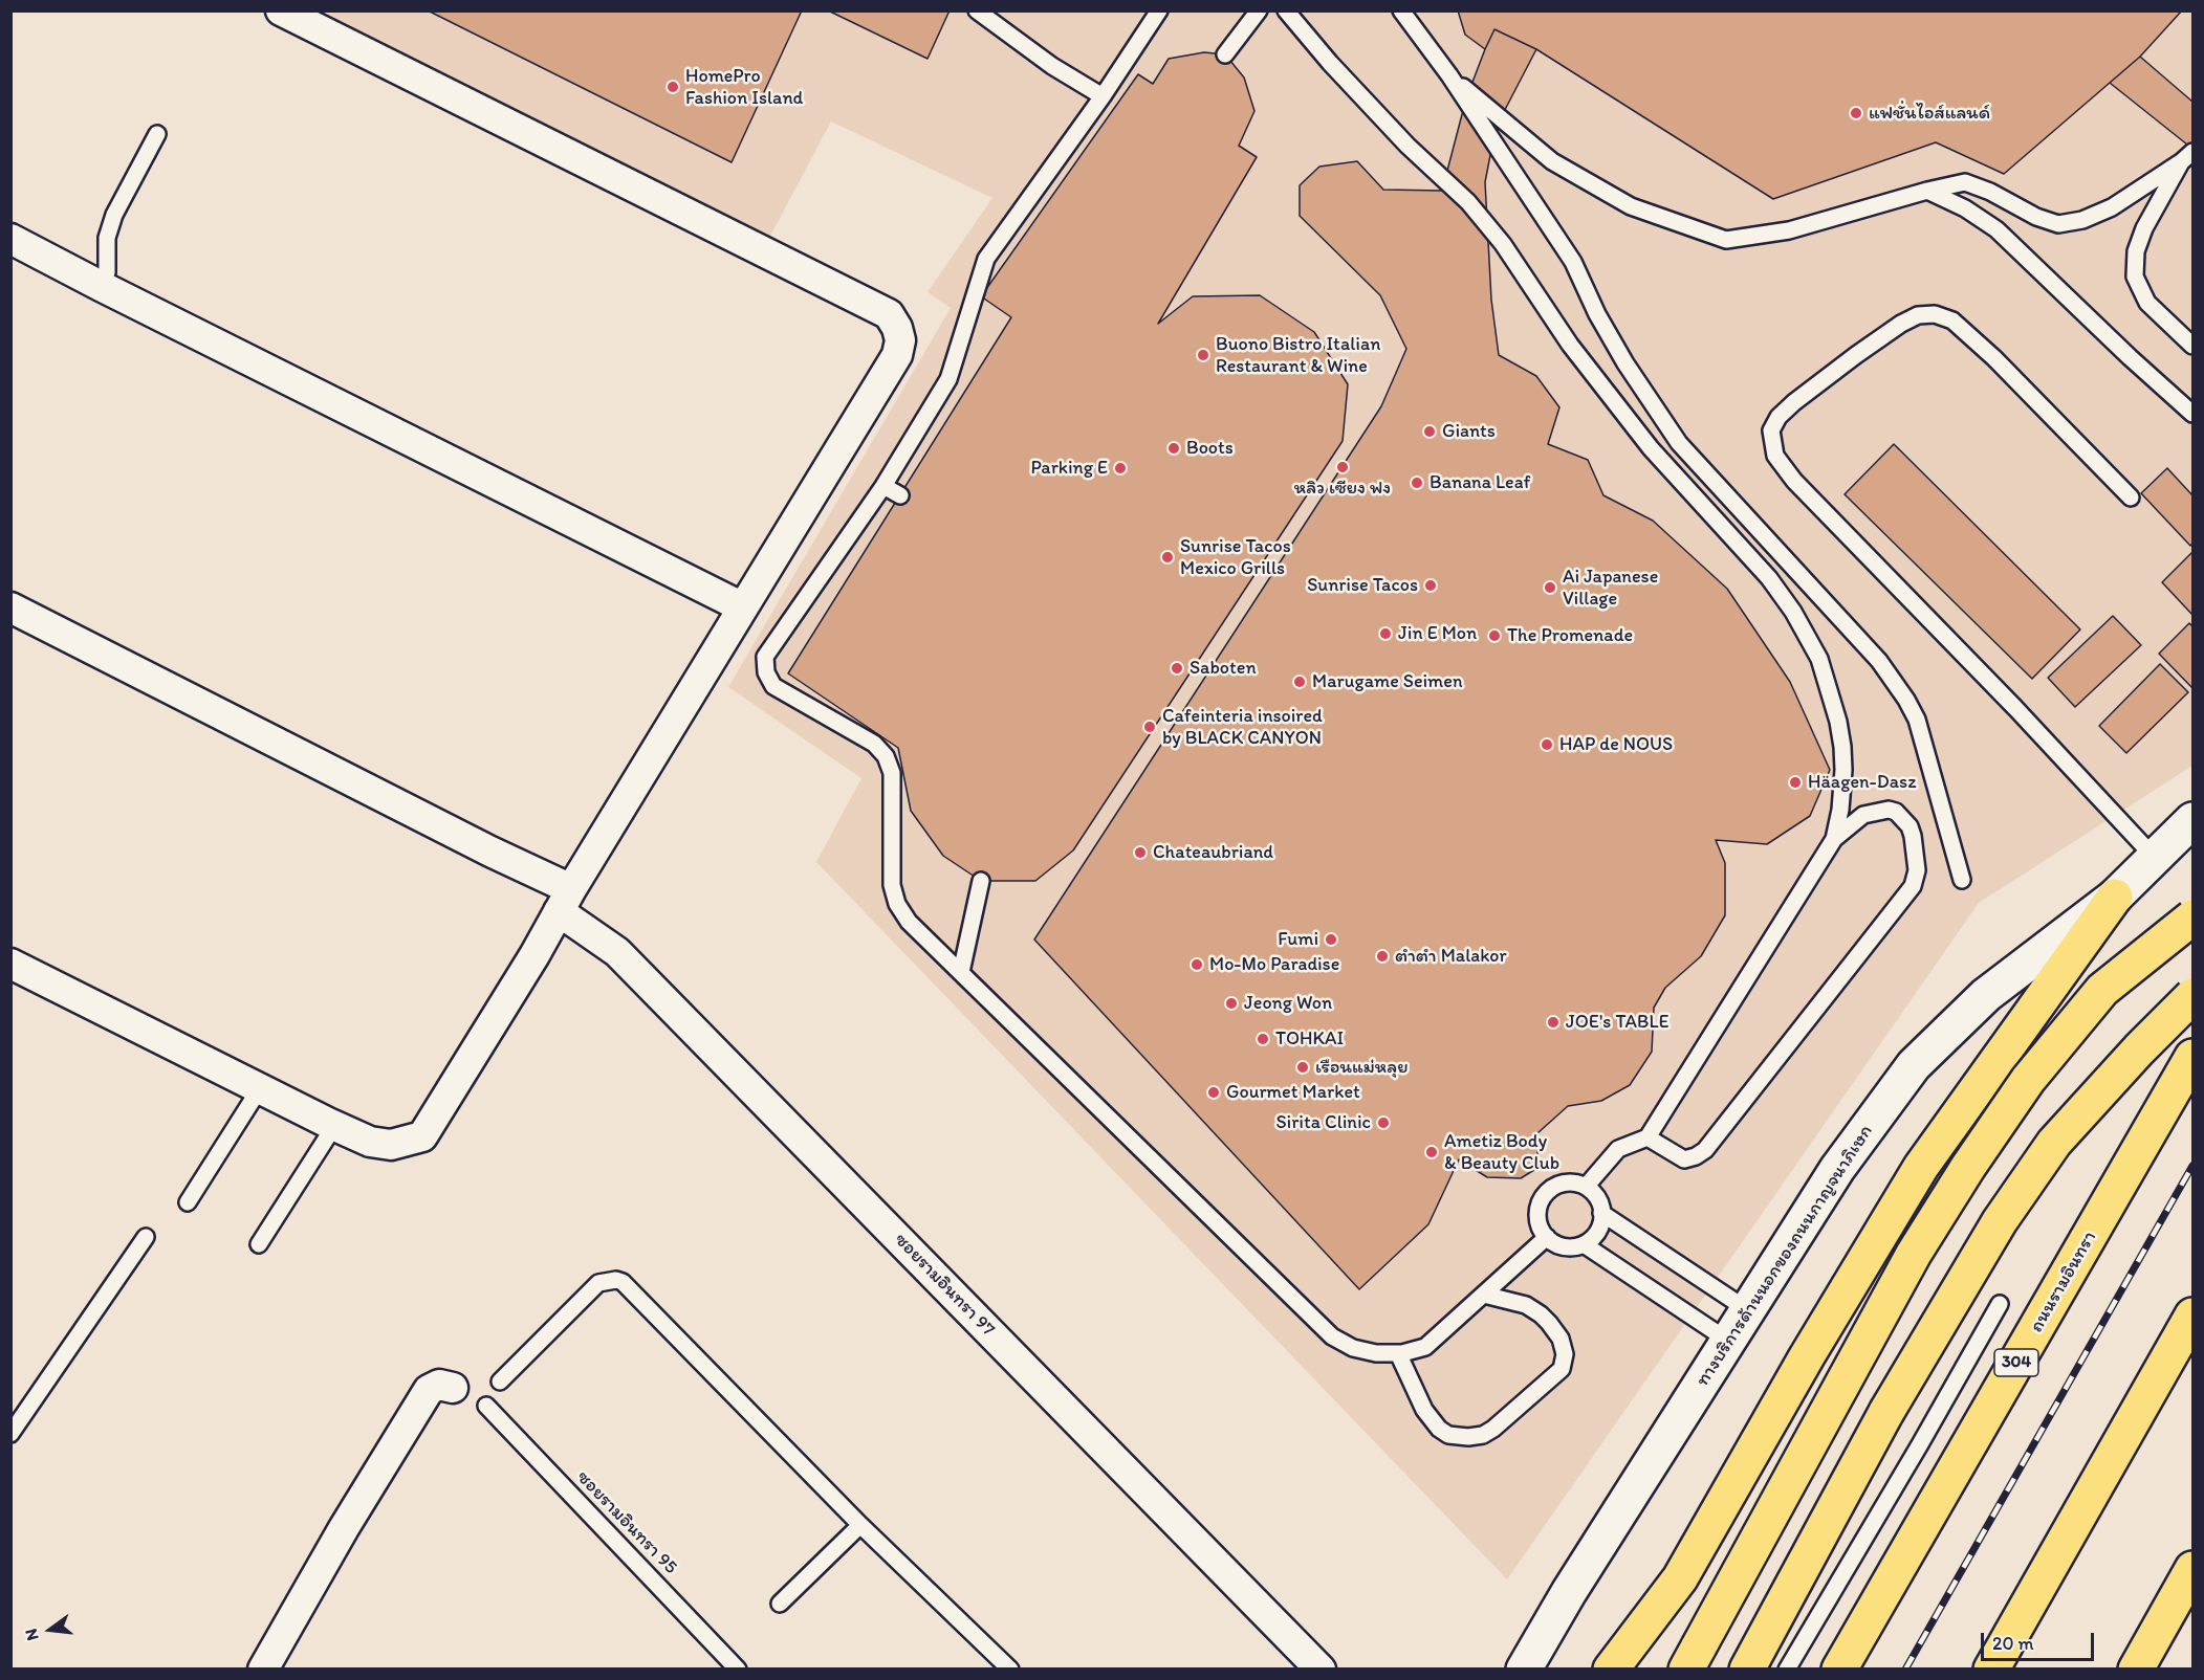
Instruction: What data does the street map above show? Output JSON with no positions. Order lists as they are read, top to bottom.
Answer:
{
  "streets": {
    "main road": ["ทางบริการด้านนอกของถนนกาญจนาภิเษก", "ถนนรามอินทรา", "304"],
    "street": ["ซอยรามอินทรา 97"],
    "lane": ["ซอยรามอินทรา 95"]
  },
  "places": [
    "HomePro Fashion Island",
    "แฟชั่นไอส์แลนด์",
    "Buono Bistro Italian Restaurant & Wine",
    "Giants",
    "Boots",
    "หลิว เซียง ฟง",
    "Parking E",
    "Banana Leaf",
    "Sunrise Tacos Mexico Grills",
    "Sunrise Tacos",
    "Ai Japanese Village",
    "Jin E Mon",
    "The Promenade",
    "Saboten",
    "Marugame Seimen",
    "Cafeinteria insoired by BLACK CANYON",
    "HAP de NOUS",
    "Häagen-Dasz",
    "Chateaubriand",
    "Fumi",
    "ตำตำ Malakor",
    "Mo-Mo Paradise",
    "Jeong Won",
    "JOE's TABLE",
    "TOHKAI",
    "เรือนแม่หลุย",
    "Gourmet Market",
    "Sirita Clinic",
    "Ametiz Body & Beauty Club"
  ],
  "scale_bar": "20 m",
  "north": "left"
}
